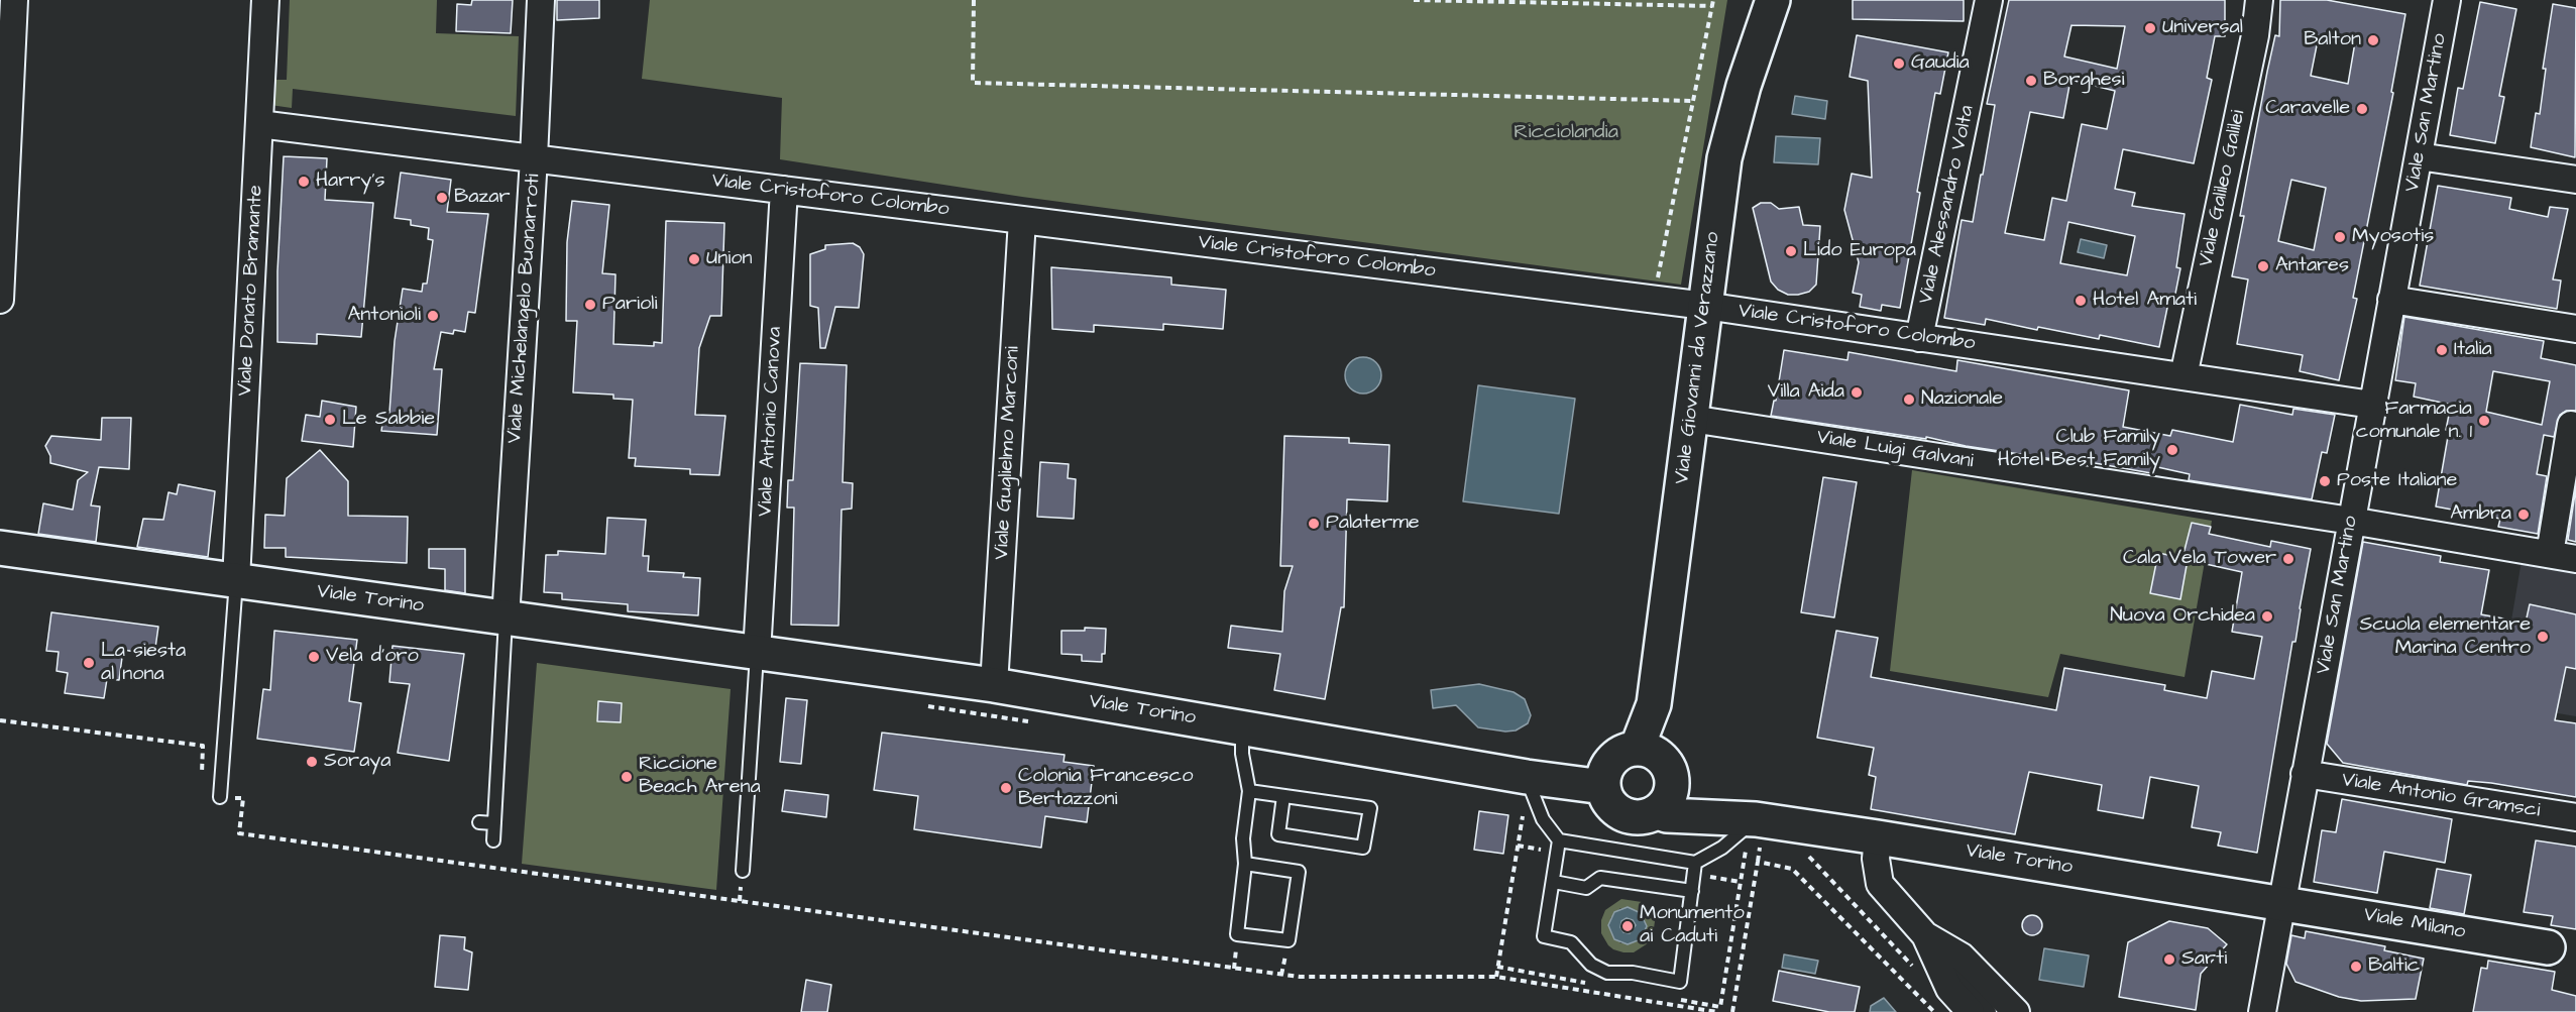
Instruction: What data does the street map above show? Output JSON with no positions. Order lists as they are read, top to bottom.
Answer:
{
  "streets": {
    "street": [
      "Viale San Martino",
      "Viale Galileo Galilei",
      "Viale Cristoforo Colombo",
      "Viale Alessandro Volta",
      "Viale Donato Bramante",
      "Viale Michelangelo Buonarroti",
      "Viale Giovanni da Verazzano",
      "Viale Antonio Canova",
      "Viale Luigi Galvani",
      "Viale Guglielmo Marconi",
      "Viale Torino",
      "Viale Antonio Gramsci",
      "Viale Milano"
    ]
  },
  "crossings": [
    ["Viale San Martino", "Viale Cristoforo Colombo"],
    ["Viale San Martino", "Viale Luigi Galvani"],
    ["Viale San Martino", "Viale Torino"],
    ["Viale San Martino", "Viale Antonio Gramsci"],
    ["Viale San Martino", "Viale Milano"],
    ["Viale Galileo Galilei", "Viale Cristoforo Colombo"],
    ["Viale Cristoforo Colombo", "Viale Alessandro Volta"],
    ["Viale Cristoforo Colombo", "Viale Donato Bramante"],
    ["Viale Cristoforo Colombo", "Viale Michelangelo Buonarroti"],
    ["Viale Cristoforo Colombo", "Viale Giovanni da Verazzano"],
    ["Viale Cristoforo Colombo", "Viale Antonio Canova"],
    ["Viale Cristoforo Colombo", "Viale Guglielmo Marconi"],
    ["Viale Donato Bramante", "Viale Torino"],
    ["Viale Michelangelo Buonarroti", "Viale Torino"],
    ["Viale Giovanni da Verazzano", "Viale Luigi Galvani"],
    ["Viale Giovanni da Verazzano", "Viale Torino"],
    ["Viale Antonio Canova", "Viale Torino"],
    ["Viale Guglielmo Marconi", "Viale Torino"],
    ["Viale Torino", "Viale Milano"]
  ],
  "parks": ["Ricciolandia"],
  "places": [
    "Universal",
    "Balton",
    "Gaudia",
    "Borghesi",
    "Caravelle",
    "Harry's",
    "Bazar",
    "Myosotis",
    "Lido Europa",
    "Union",
    "Antares",
    "Hotel Amati",
    "Parioli",
    "Antonioli",
    "Italia",
    "Villa Aida",
    "Nazionale",
    "Le Sabbie",
    "Farmacia comunale n. 1",
    "Club Family Hotel Best Family",
    "Poste Italiane",
    "Ambra",
    "Palaterme",
    "Cala Vela Tower",
    "Nuova Orchidea",
    "Scuola elementare Marina Centro",
    "Vela d'oro",
    "La siesta al nona",
    "Soraya",
    "Riccione Beach Arena",
    "Colonia Francesco Bertazzoni",
    "Monumento ai Caduti",
    "Sarti",
    "Baltic"
  ]
}
